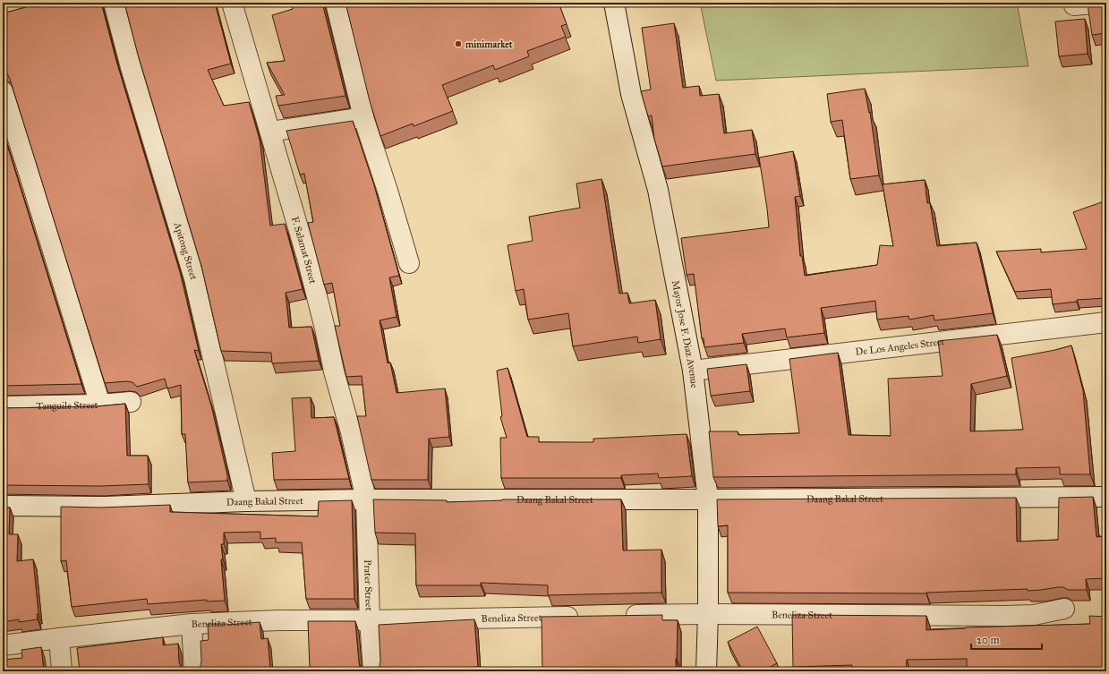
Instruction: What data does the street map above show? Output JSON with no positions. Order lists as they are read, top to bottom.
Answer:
{
  "streets": {
    "street": [
      "F. Salamat Street",
      "Apitong Street",
      "Mayor Jose F. Diaz Avenue",
      "De Los Angeles Street",
      "Tanguile Street",
      "Daang Bakal Street",
      "Prater Street",
      "Beneliza Street"
    ]
  },
  "crossings": [
    ["F. Salamat Street", "Daang Bakal Street"],
    ["F. Salamat Street", "Prater Street"],
    ["Apitong Street", "Daang Bakal Street"],
    ["Mayor Jose F. Diaz Avenue", "De Los Angeles Street"],
    ["Mayor Jose F. Diaz Avenue", "Daang Bakal Street"],
    ["Mayor Jose F. Diaz Avenue", "Beneliza Street"],
    ["Daang Bakal Street", "Prater Street"],
    ["Prater Street", "Beneliza Street"]
  ],
  "places": ["minimarket"],
  "scale_bar": "20 m"
}
